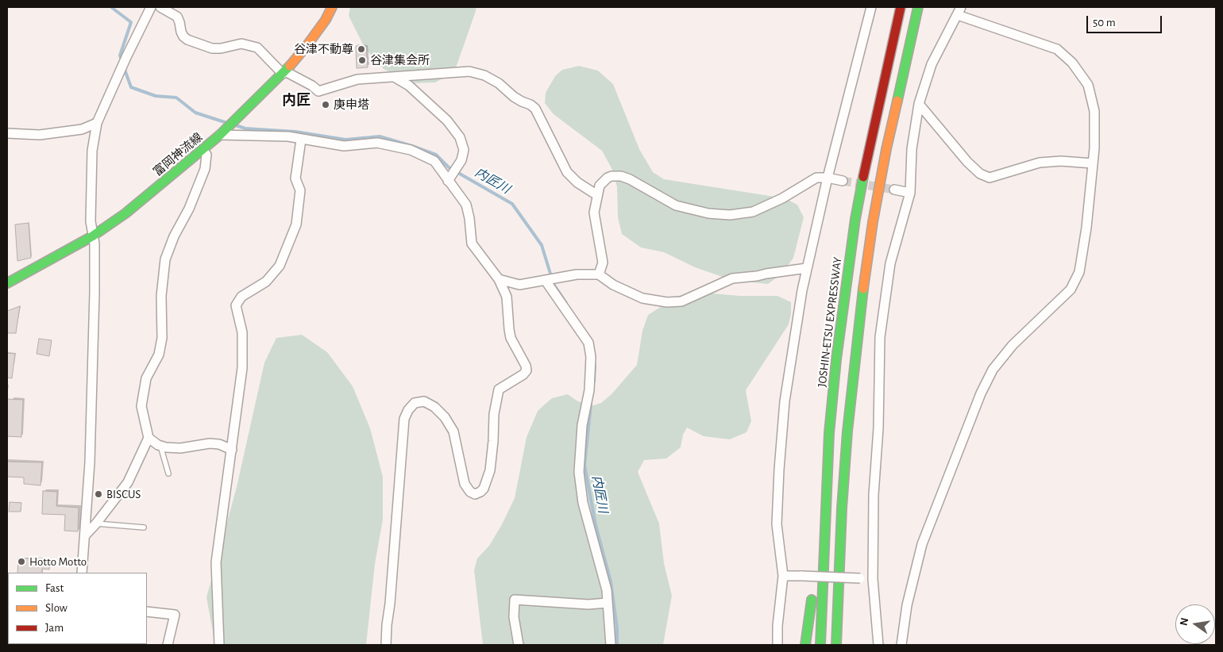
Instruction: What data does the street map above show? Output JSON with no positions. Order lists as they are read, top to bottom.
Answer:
{
  "streets": {
    "main road": ["富岡神流線", "JOSHIN-ETSU EXPRESSWAY"]
  },
  "districts": ["内匠"],
  "water": ["内匠川"],
  "places": [
    "谷津不動尊",
    "谷津集会所",
    "庚申塔",
    "BISCUS",
    "Hotto Motto"
  ],
  "legend": ["Fast", "Slow", "Jam"],
  "scale_bar": "50 m",
  "north": "left"
}
